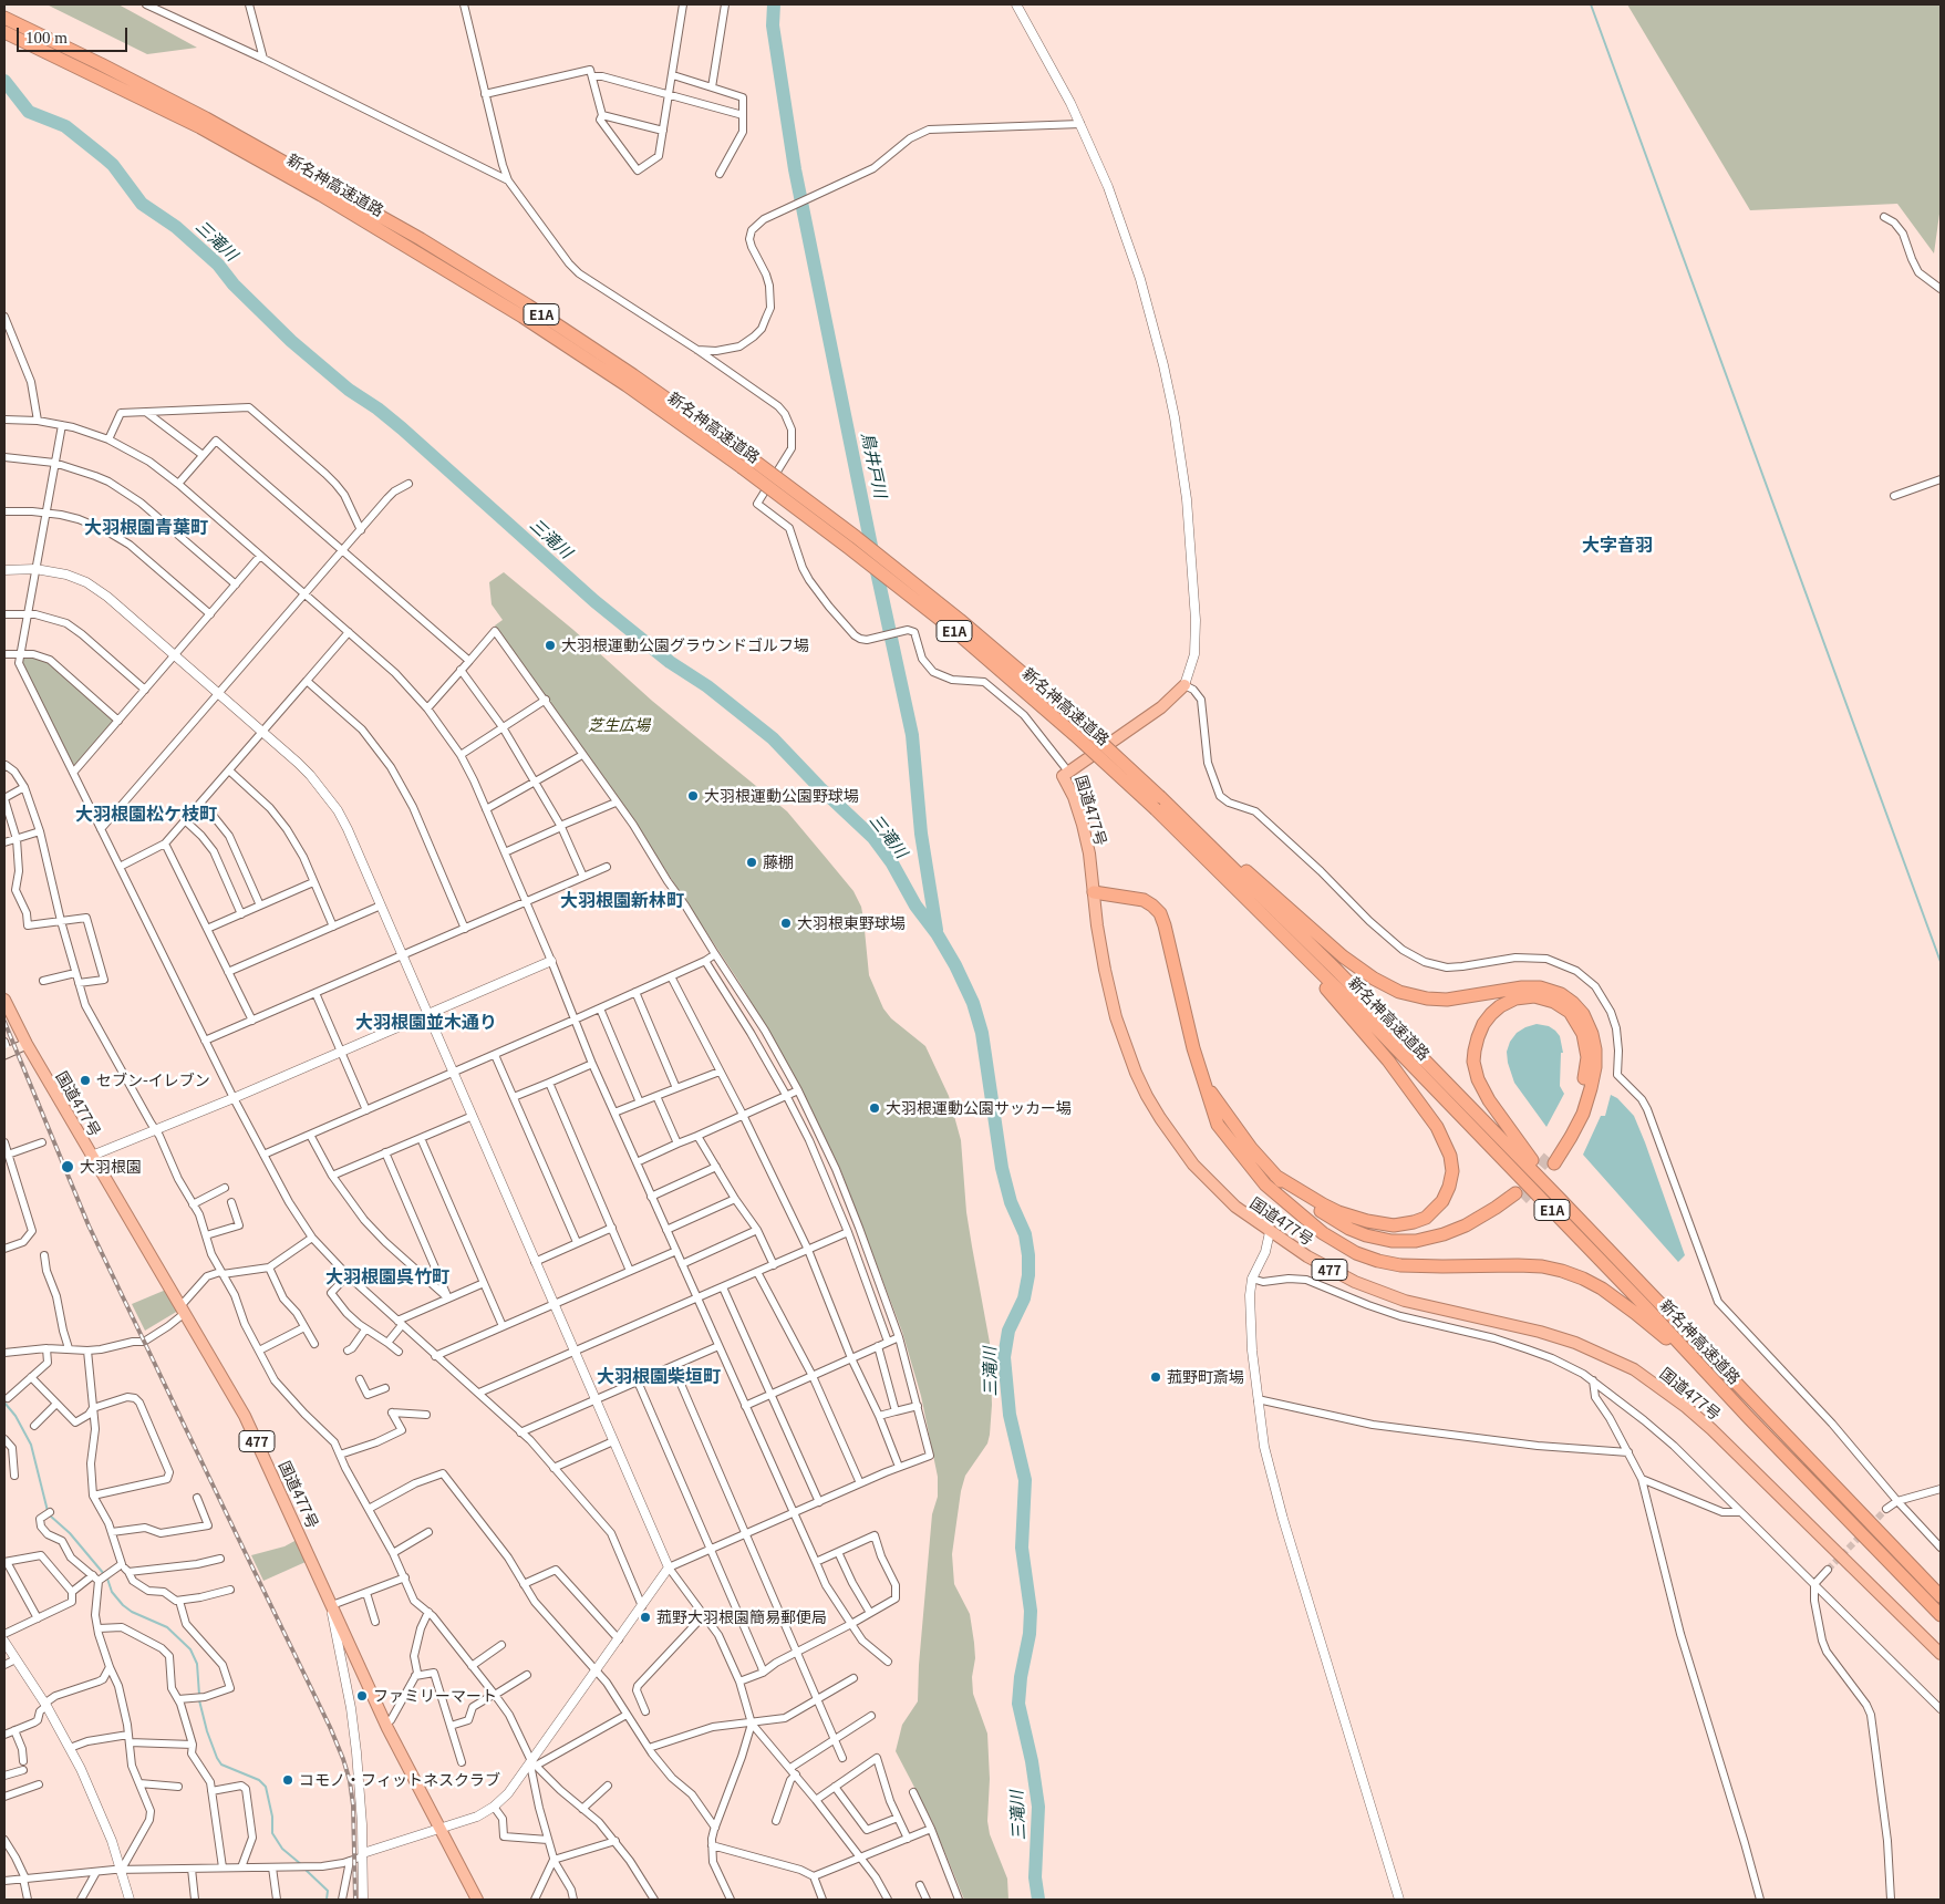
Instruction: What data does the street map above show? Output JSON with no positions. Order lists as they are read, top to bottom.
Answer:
{
  "streets": {
    "highway": [
      "新名神高速道路",
      "E1A",
      "国道477号",
      "477"
    ]
  },
  "districts": [
    "大羽根園青葉町",
    "大字音羽",
    "大羽根園松ケ枝町",
    "大羽根園新林町",
    "大羽根園並木通り",
    "大羽根園呉竹町",
    "大羽根園柴垣町"
  ],
  "water": ["三滝川", "鳥井戸川"],
  "parks": ["芝生広場"],
  "places": [
    "大羽根運動公園グラウンドゴルフ場",
    "大羽根運動公園野球場",
    "藤棚",
    "大羽根東野球場",
    "セブン-イレブン",
    "大羽根運動公園サッカー場",
    "大羽根園",
    "菰野町斎場",
    "菰野大羽根園簡易郵便局",
    "ファミリーマート",
    "コモノ・フィットネスクラブ"
  ],
  "scale_bar": "100 m"
}
